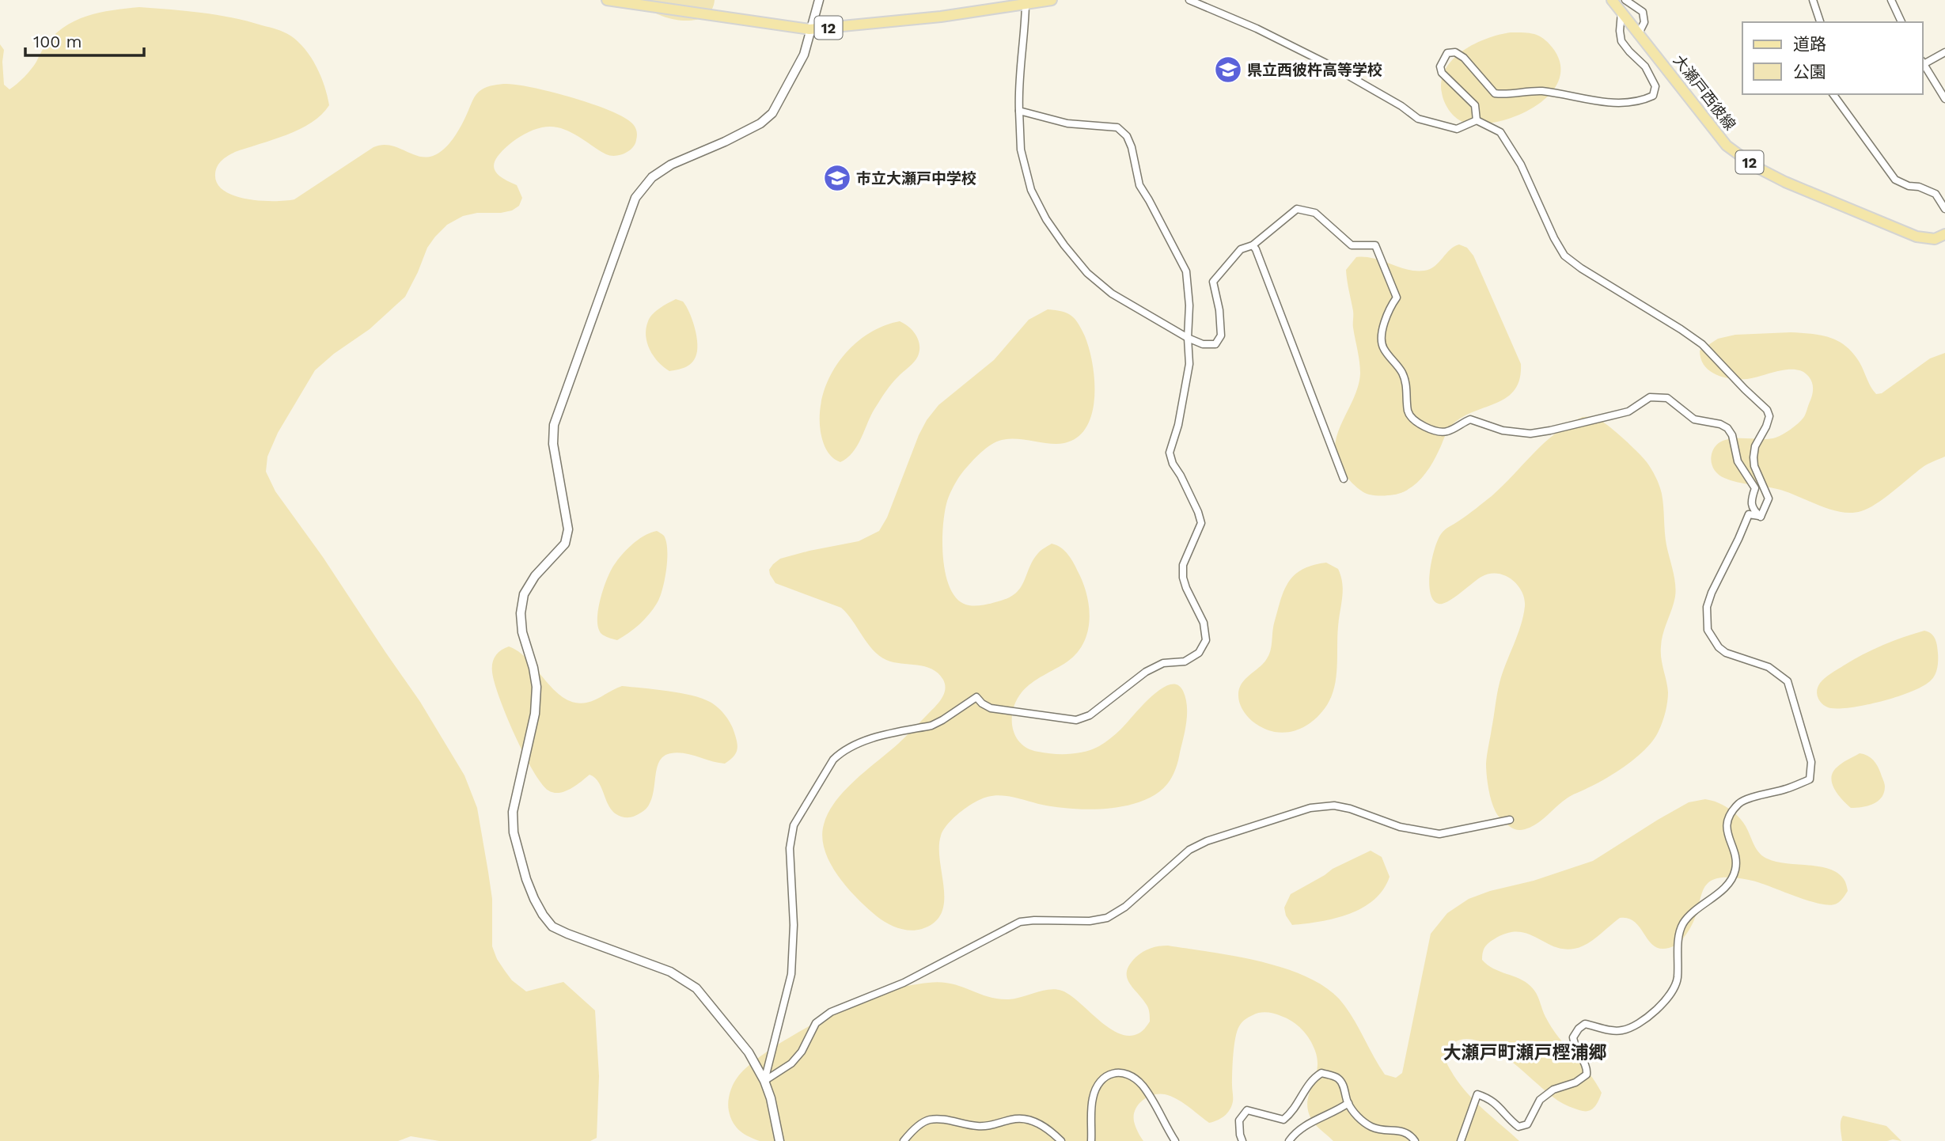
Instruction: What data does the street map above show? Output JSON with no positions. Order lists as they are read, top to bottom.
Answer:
{
  "streets": {
    "main road": ["12", "大瀬戸西彼線"]
  },
  "districts": ["大瀬戸町瀬戸樫浦郷"],
  "places": {
    "school or university": ["県立西彼杵高等学校", "市立大瀬戸中学校"]
  },
  "legend": ["道路", "公園"],
  "scale_bar": "100 m"
}
